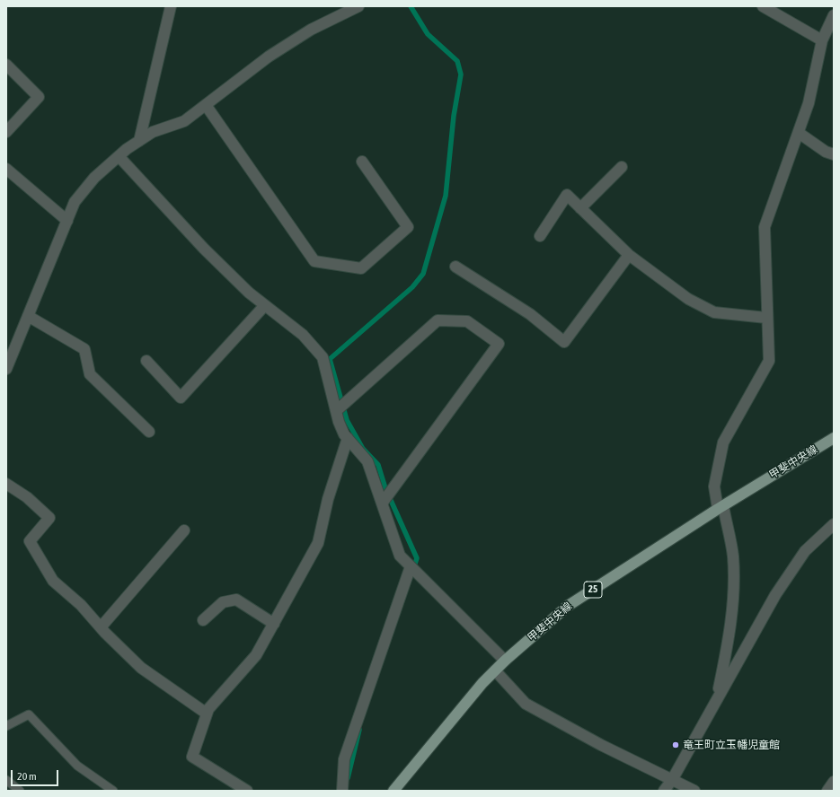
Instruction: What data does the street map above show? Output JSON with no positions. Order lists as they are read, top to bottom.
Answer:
{
  "streets": {
    "main road": ["甲斐中央線", "25"]
  },
  "places": ["竜王町立玉幡児童館"],
  "scale_bar": "20 m"
}
